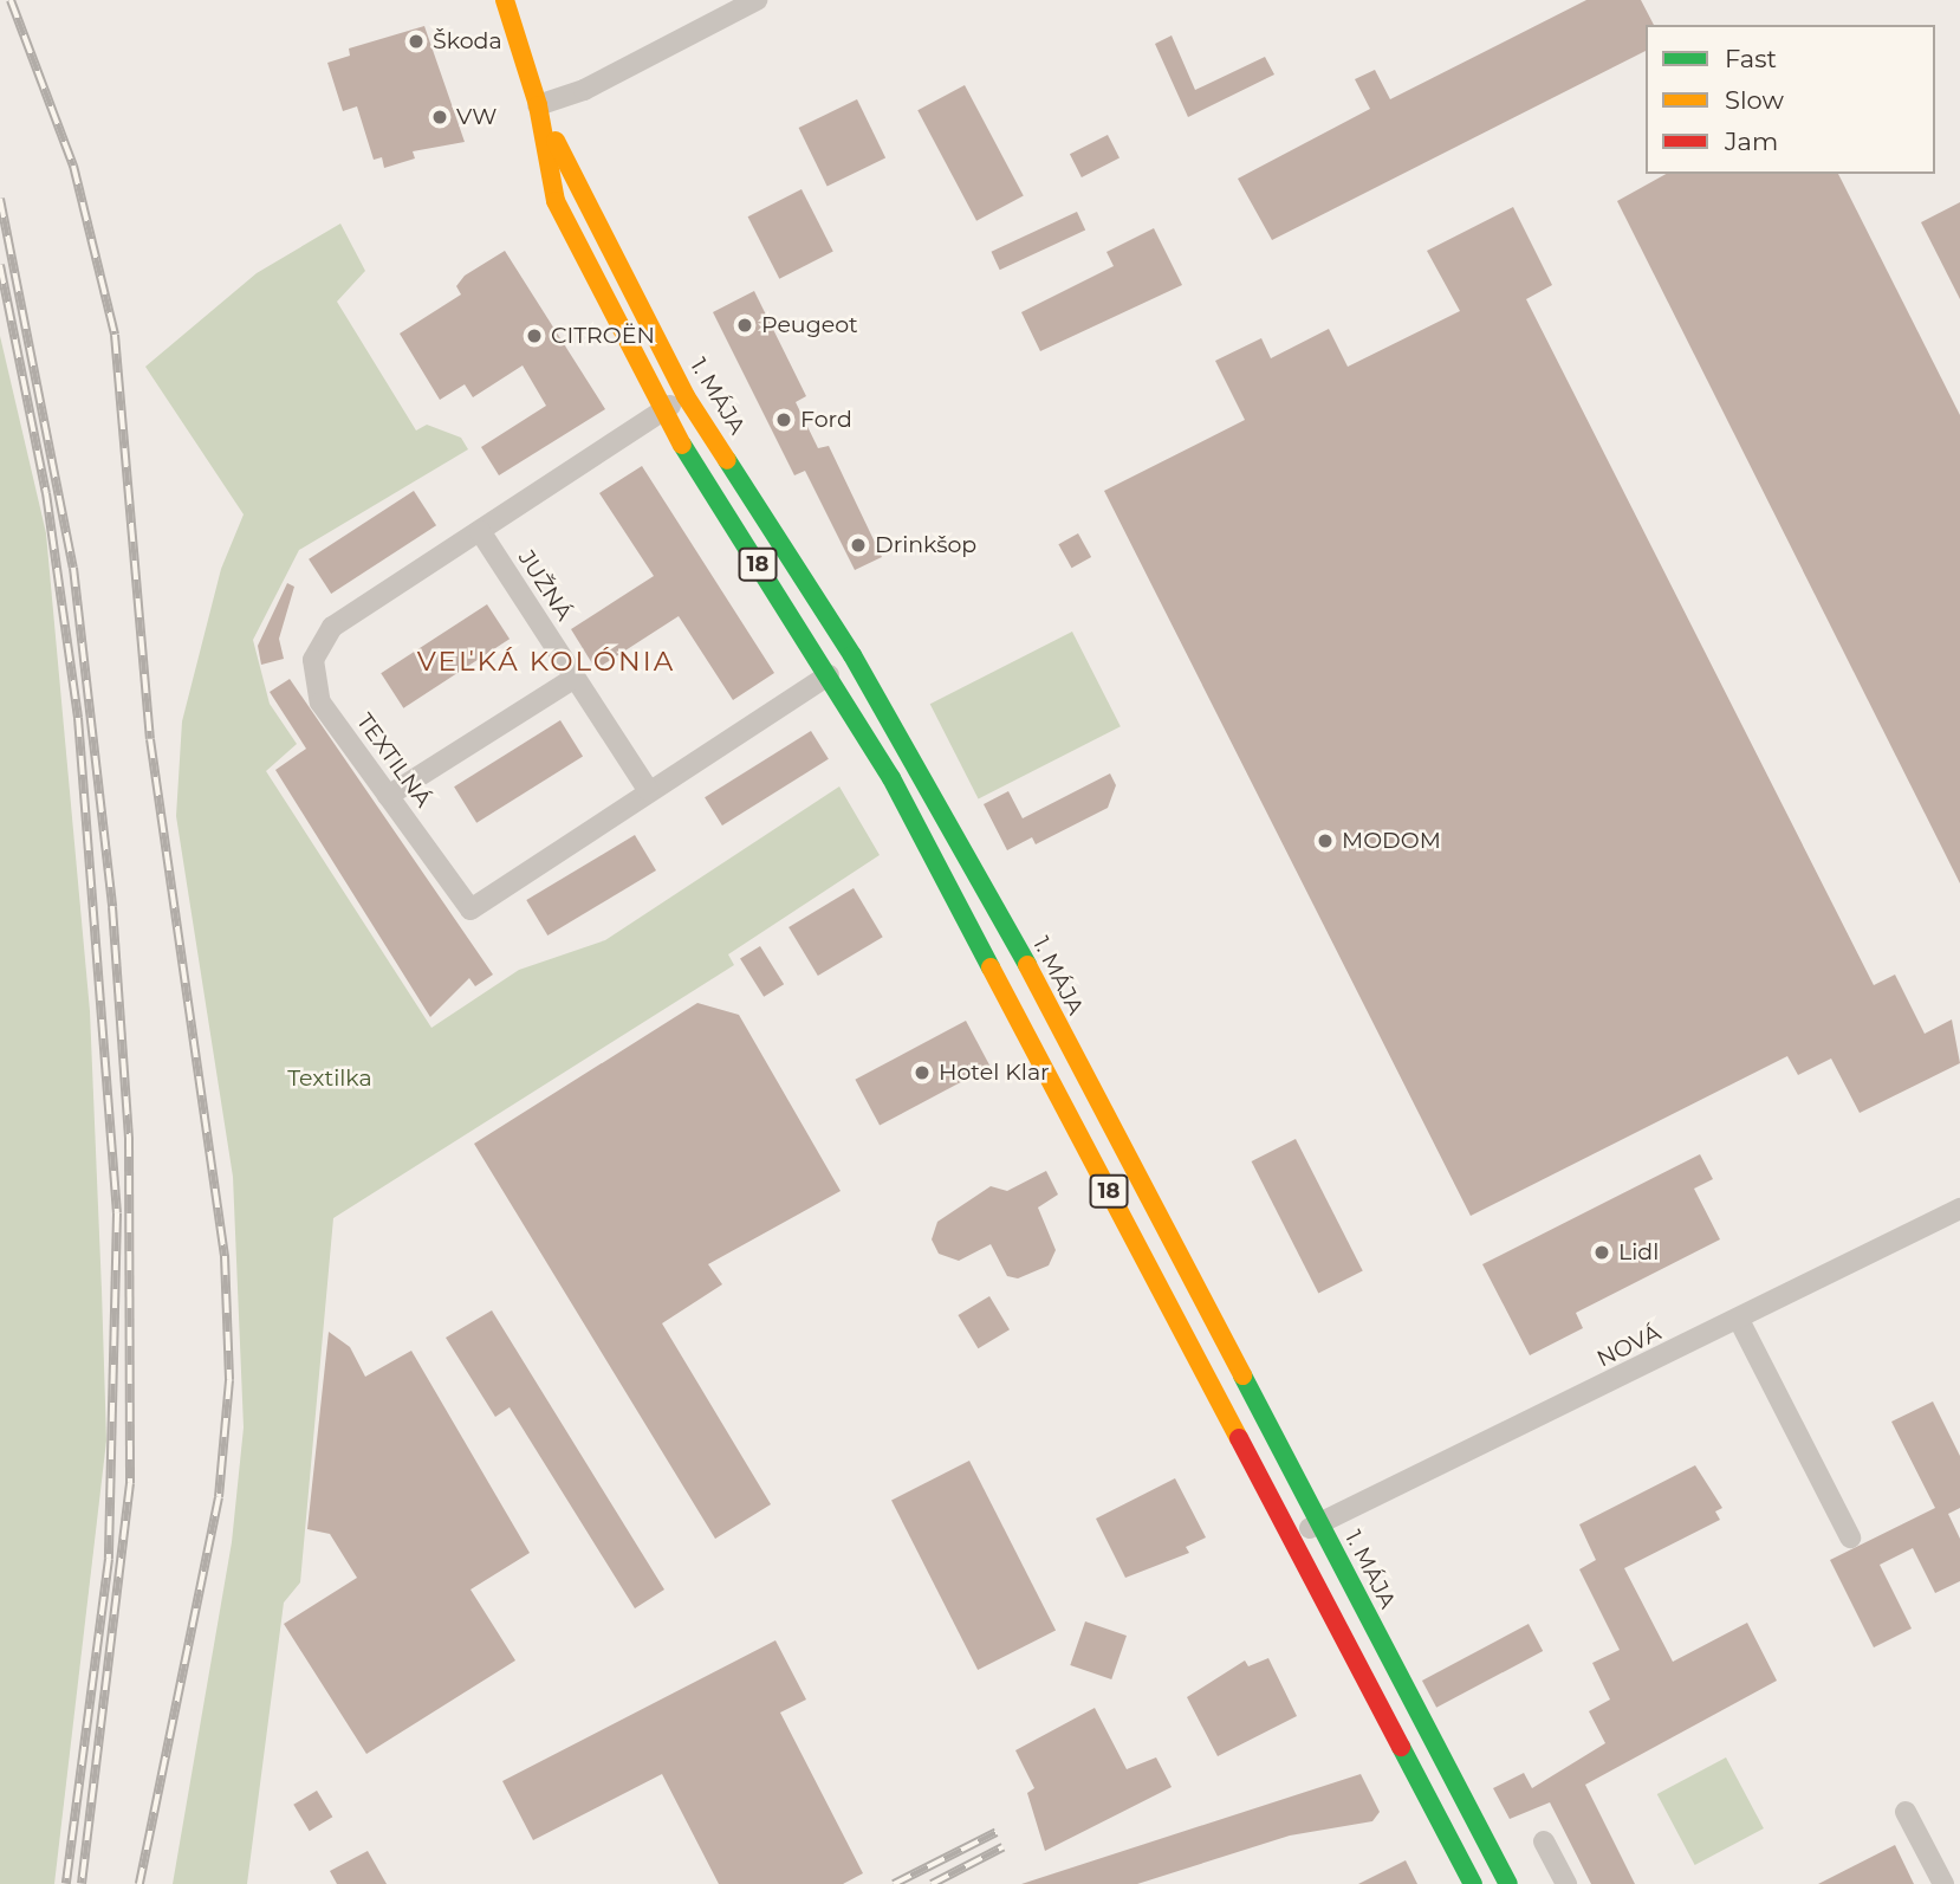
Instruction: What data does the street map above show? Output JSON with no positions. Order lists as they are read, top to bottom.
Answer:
{
  "streets": {
    "main road": ["1. MÁJA", "18"],
    "street": ["JUŽNÁ", "TEXTILNÁ", "NOVÁ"]
  },
  "crossings": [
    ["1. MÁJA", "TEXTILNÁ"],
    ["1. MÁJA", "NOVÁ"],
    ["JUŽNÁ", "TEXTILNÁ"]
  ],
  "districts": ["VEĽKÁ KOLÓNIA"],
  "parks": ["Textilka"],
  "places": [
    "Škoda",
    "VW",
    "Peugeot",
    "CITROËN",
    "Ford",
    "Drinkšop",
    "MODOM",
    "Hotel Klar",
    "Lidl"
  ],
  "legend": ["Fast", "Slow", "Jam"]
}
